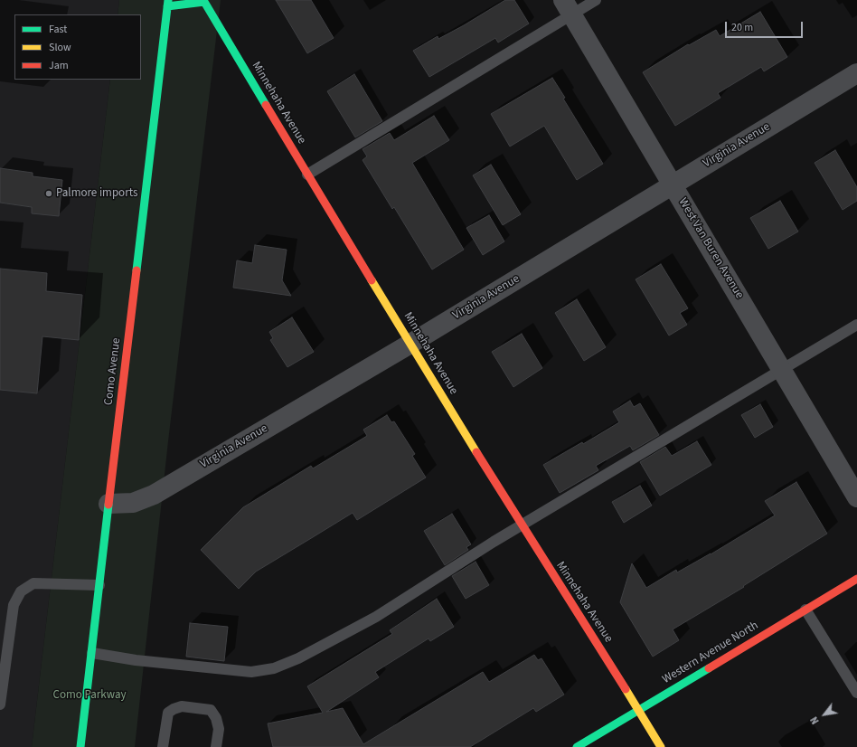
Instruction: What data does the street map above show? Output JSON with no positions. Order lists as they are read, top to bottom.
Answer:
{
  "streets": {
    "main road": ["Minnehaha Avenue", "Como Avenue", "Western Avenue North"],
    "street": ["Virginia Avenue", "West Van Buren Avenue"]
  },
  "crossings": [
    ["Minnehaha Avenue", "Virginia Avenue"],
    ["Minnehaha Avenue", "Como Avenue"],
    ["Minnehaha Avenue", "Western Avenue North"],
    ["Virginia Avenue", "West Van Buren Avenue"],
    ["Virginia Avenue", "Como Avenue"]
  ],
  "parks": ["Como Parkway"],
  "places": ["Palmore imports"],
  "legend": ["Fast", "Slow", "Jam"],
  "scale_bar": "20 m",
  "north": "bottom left"
}
